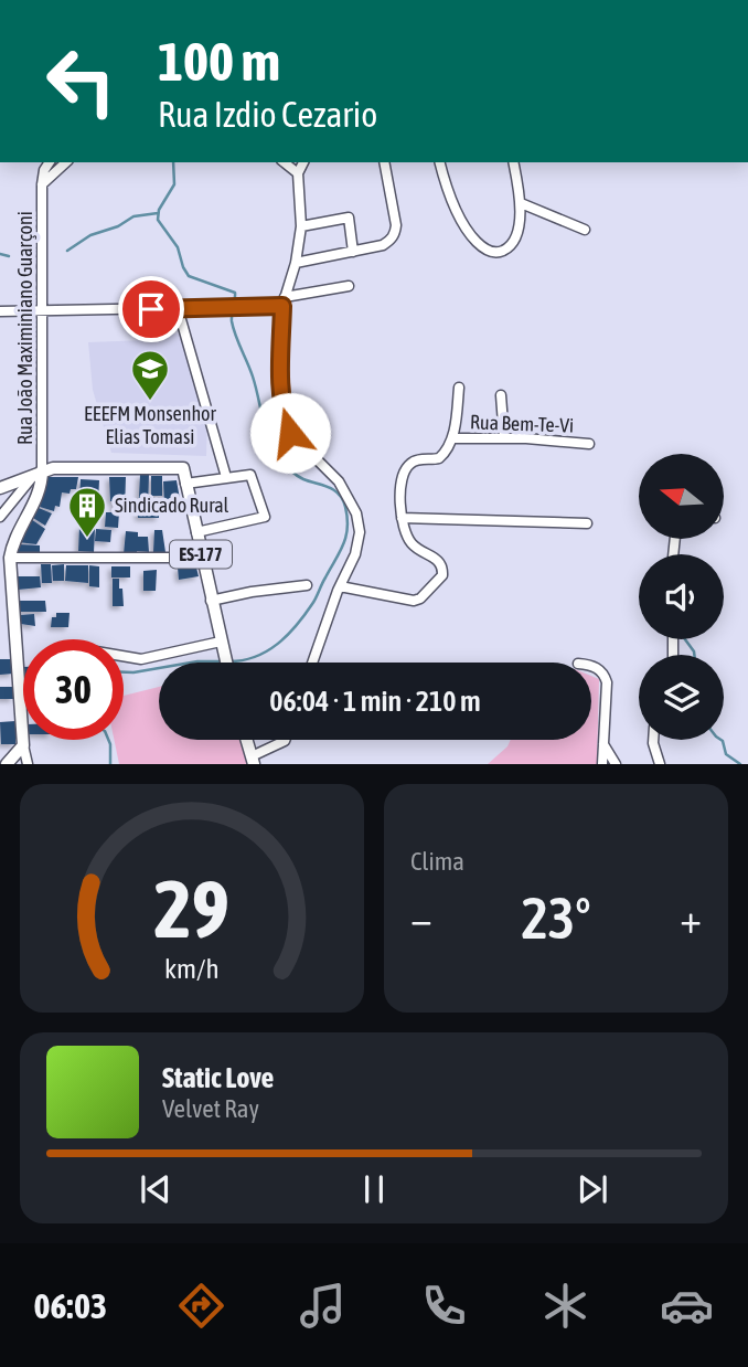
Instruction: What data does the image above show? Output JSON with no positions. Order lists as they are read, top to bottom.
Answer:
{
  "streets": {
    "main road": ["ES-177"],
    "street": ["Rua João Maximiniano Guarçoni", "Rua Bem-Te-Vi"]
  },
  "crossings": [
    ["Rua João Maximiniano Guarçoni", "ES-177"]
  ],
  "places": {
    "school or university": ["EEEFM Monsenhor Elias Tomasi"],
    "building": ["Sindicado Rural"]
  },
  "north": "left",
  "page": {
    "turn": ["100 m", "Rua Izdio Cezario"],
    "limit": "30",
    "trip": "06:04 · 1 min · 210 m",
    "tile": "Clima",
    "heat": ["−", "23°", "+"],
    "song": ["Static Love", "Velvet Ray"],
    "tabs": "06:03",
    "gauge": ["29", "km/h"]
  }
}
